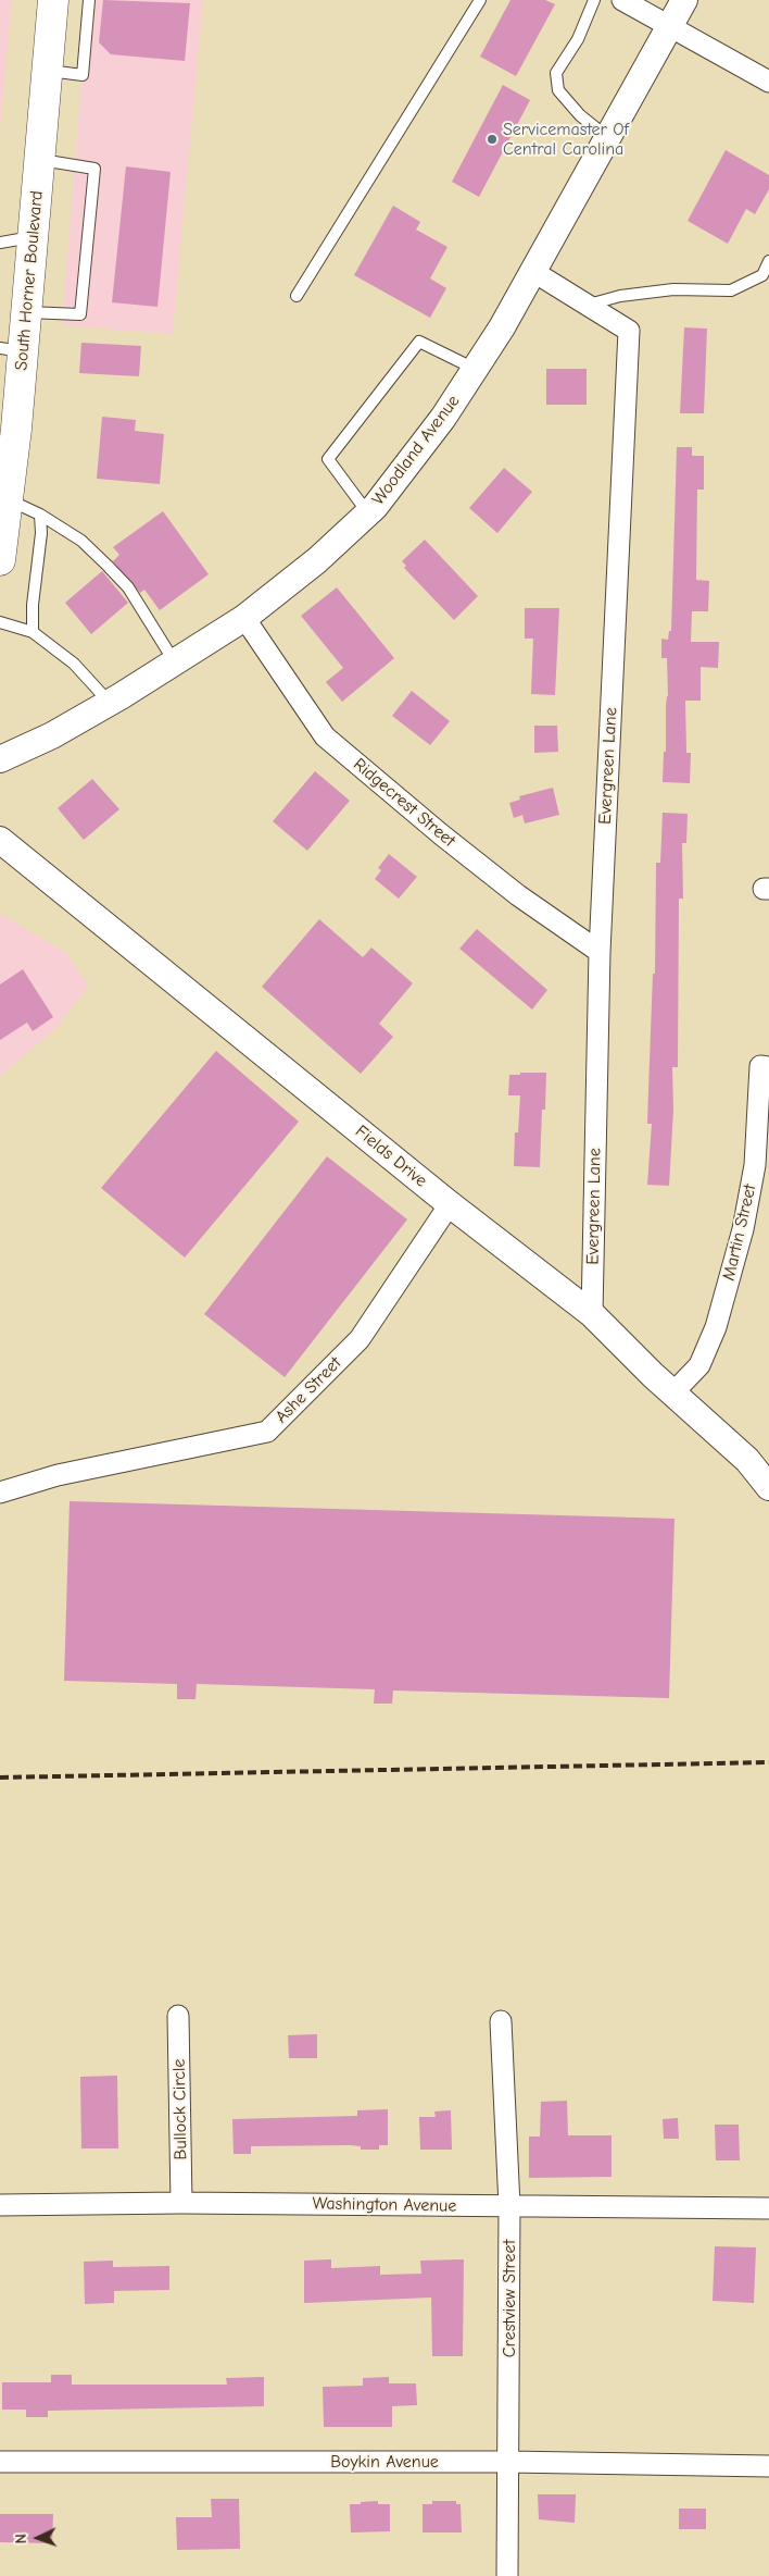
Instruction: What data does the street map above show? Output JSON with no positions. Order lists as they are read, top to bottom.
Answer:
{
  "streets": {
    "main road": ["South Horner Boulevard"],
    "street": [
      "Woodland Avenue",
      "Evergreen Lane",
      "Ridgecrest Street",
      "Fields Drive",
      "Martin Street",
      "Ashe Street",
      "Bullock Circle",
      "Washington Avenue",
      "Crestview Street",
      "Boykin Avenue"
    ]
  },
  "crossings": [
    ["Woodland Avenue", "Evergreen Lane"],
    ["Woodland Avenue", "Ridgecrest Street"],
    ["Evergreen Lane", "Ridgecrest Street"],
    ["Evergreen Lane", "Fields Drive"],
    ["Fields Drive", "Martin Street"],
    ["Fields Drive", "Ashe Street"],
    ["Bullock Circle", "Washington Avenue"],
    ["Washington Avenue", "Crestview Street"],
    ["Crestview Street", "Boykin Avenue"]
  ],
  "places": ["Servicemaster Of Central Carolina"],
  "north": "left"
}
